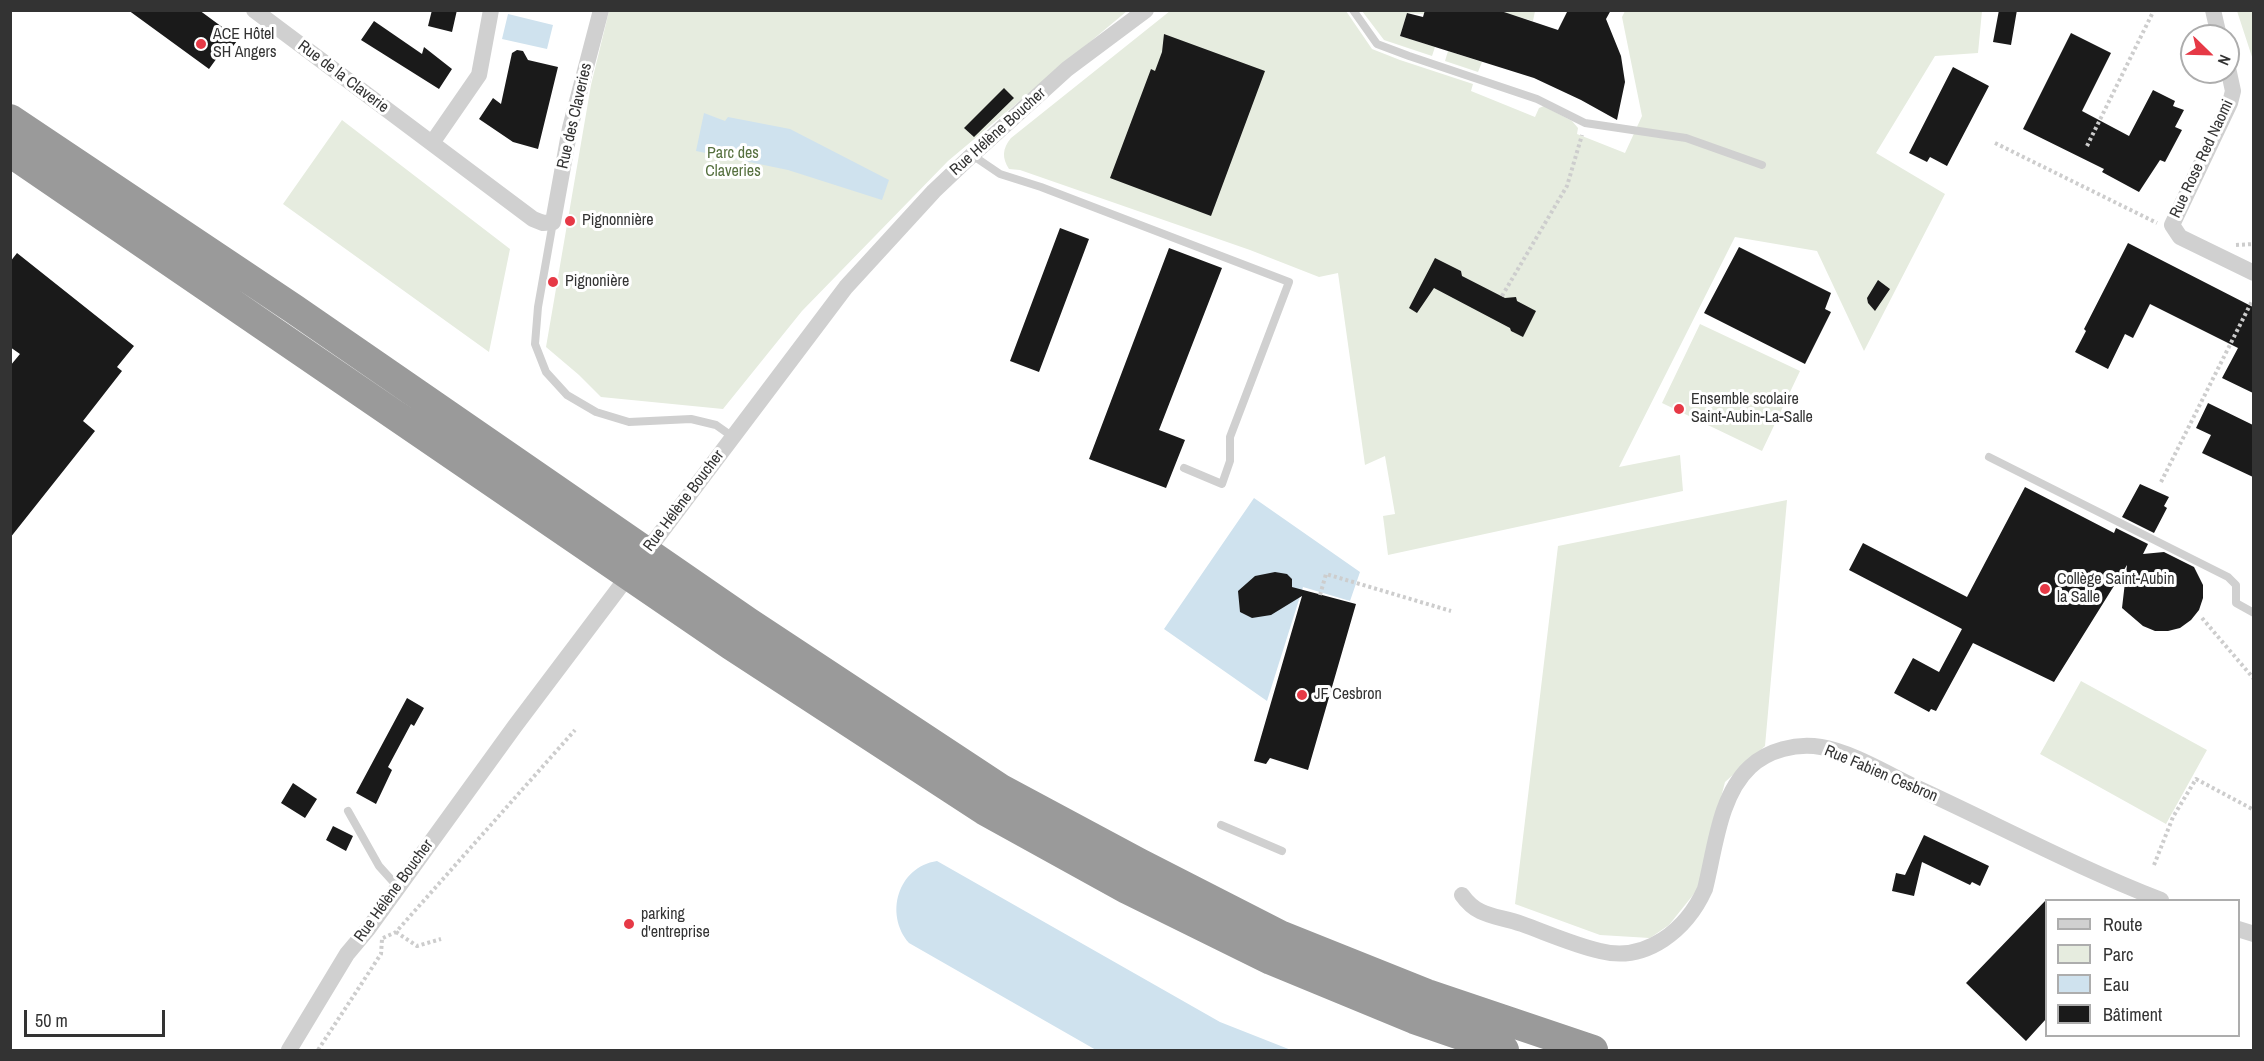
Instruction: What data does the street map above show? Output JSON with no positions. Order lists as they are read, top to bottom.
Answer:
{
  "streets": {
    "street": [
      "Rue de la Claverie",
      "Rue des Claveries",
      "Rue Hélène Boucher",
      "Rue Rose Red Naomi",
      "Rue Fabien Cesbron"
    ]
  },
  "crossings": [
    ["Rue de la Claverie", "Rue des Claveries"]
  ],
  "parks": ["Parc des Claveries"],
  "places": [
    "ACE Hôtel SH Angers",
    "Pignonnière",
    "Pignonière",
    "Ensemble scolaire Saint-Aubin-La-Salle",
    "Collège Saint-Aubin la Salle",
    "JF Cesbron",
    "parking d'entreprise"
  ],
  "legend": [
    "Route",
    "Parc",
    "Eau",
    "Bâtiment"
  ],
  "scale_bar": "50 m",
  "north": "bottom right"
}
